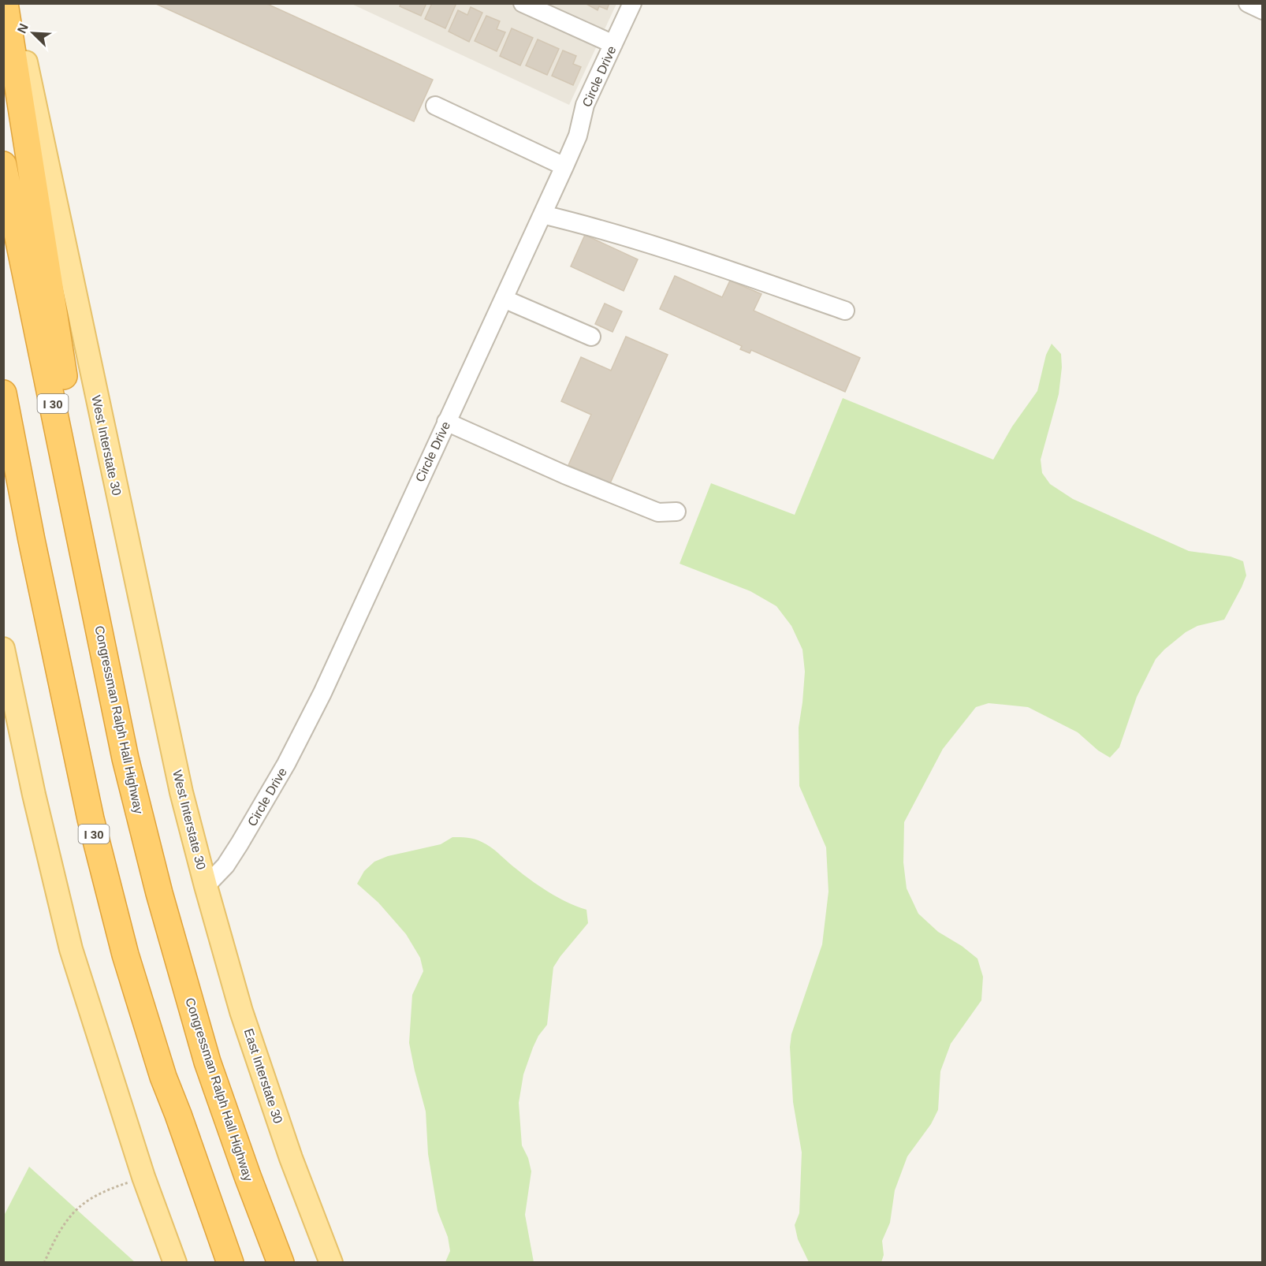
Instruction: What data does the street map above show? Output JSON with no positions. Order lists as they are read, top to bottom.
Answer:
{
  "streets": {
    "highway": ["I 30", "Congressman Ralph Hall Highway"],
    "main road": ["West Interstate 30", "East Interstate 30"],
    "street": ["Circle Drive"]
  },
  "crossings": [
    ["Circle Drive", "West Interstate 30"],
    ["Circle Drive", "East Interstate 30"],
    ["West Interstate 30", "East Interstate 30"]
  ],
  "north": "top left"
}
